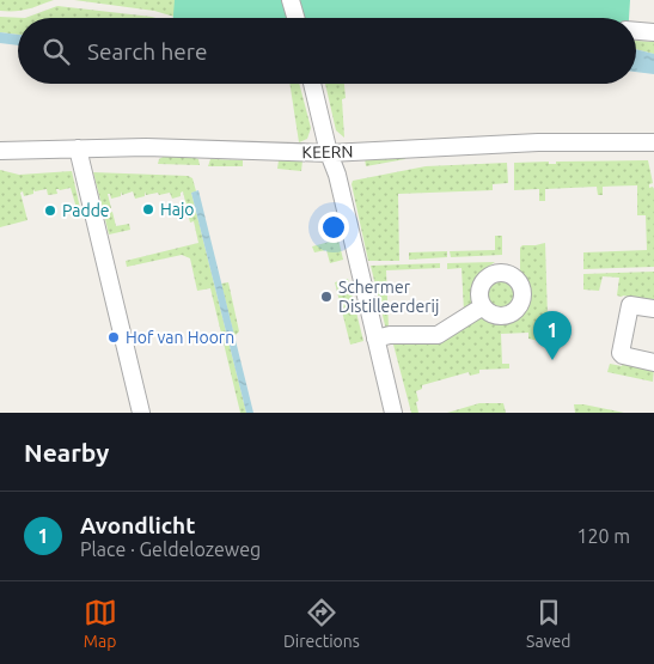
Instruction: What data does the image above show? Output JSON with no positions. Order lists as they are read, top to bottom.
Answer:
{
  "streets": {
    "street": ["KEERN"]
  },
  "places": [
    "Hajo",
    "Padde",
    "Schermer Distilleerderij",
    "Hof van Hoorn"
  ],
  "page": {
    "search": "Search here",
    "pins": "1",
    "heading": "Nearby",
    "list": [
      {
        "mark": "1",
        "name": "Avondlicht",
        "note": "Place · Geldelozeweg",
        "value": "120 m"
      }
    ],
    "nav": ["Map", "Directions", "Saved"]
  }
}
